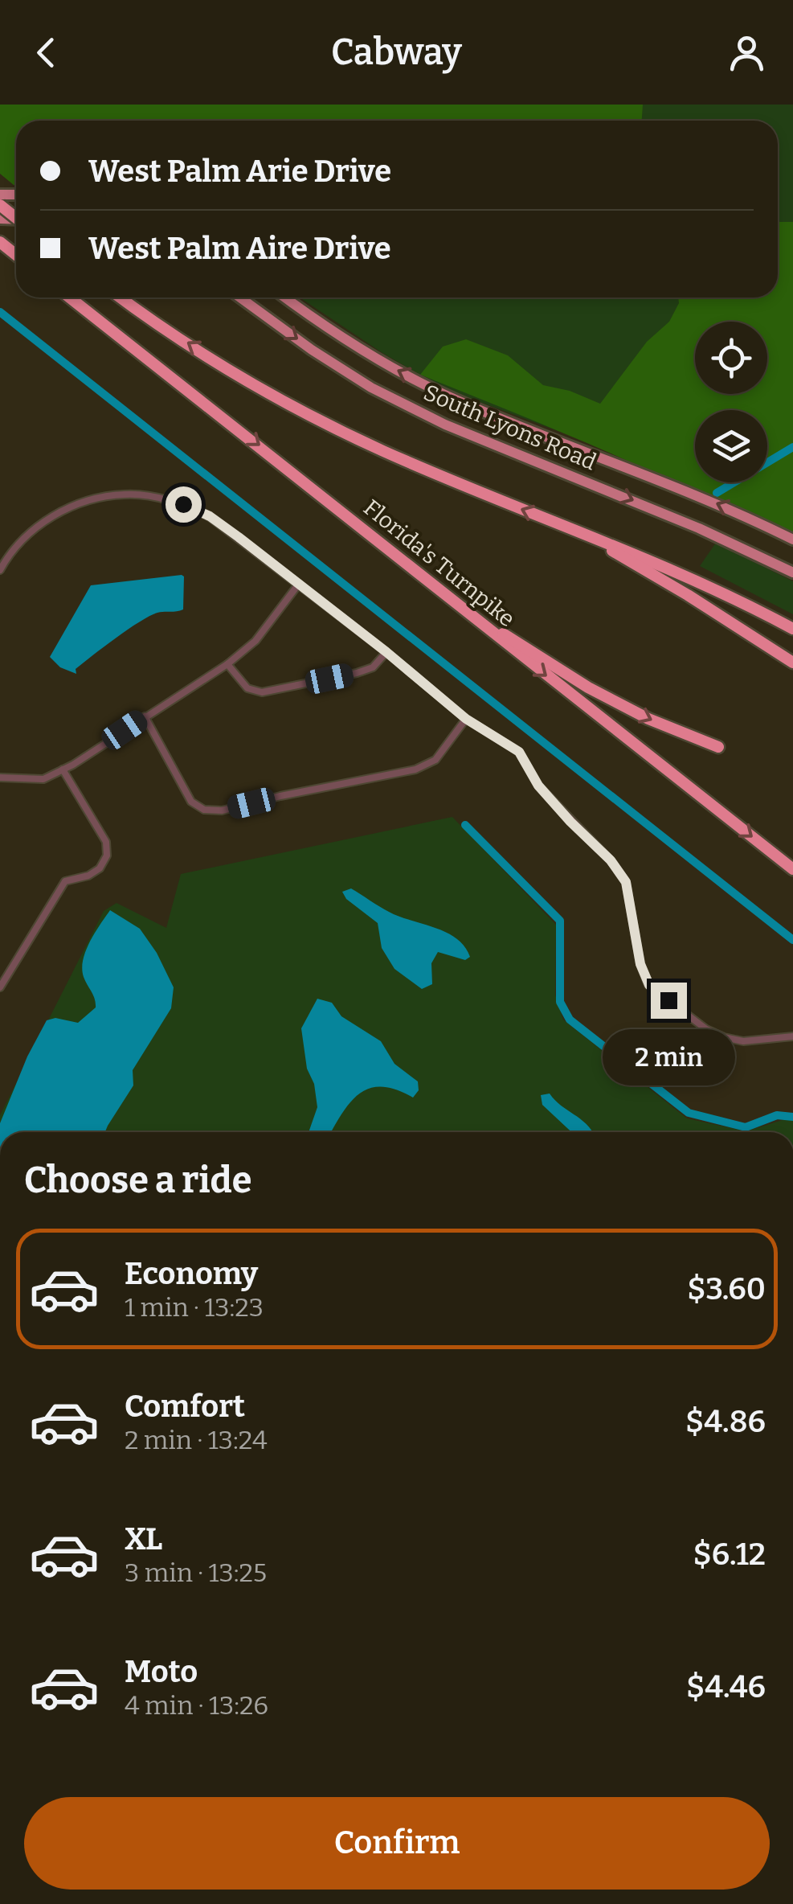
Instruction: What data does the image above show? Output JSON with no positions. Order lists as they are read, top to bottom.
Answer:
{
  "streets": {
    "highway": ["Florida's Turnpike"],
    "main road": ["South Lyons Road"]
  },
  "page": {
    "header": "Cabway",
    "banner": ["West Palm Arie Drive", "West Palm Aire Drive"],
    "bubble": "2 min",
    "heading": "Choose a ride",
    "list": [
      {
        "name": "Economy",
        "note": "1 min · 13:23",
        "value": "$3.60"
      },
      {
        "name": "Comfort",
        "note": "2 min · 13:24",
        "value": "$4.86"
      },
      {
        "name": "XL",
        "note": "3 min · 13:25",
        "value": "$6.12"
      },
      {
        "name": "Moto",
        "note": "4 min · 13:26",
        "value": "$4.46"
      }
    ],
    "buttons": "Confirm"
  }
}
